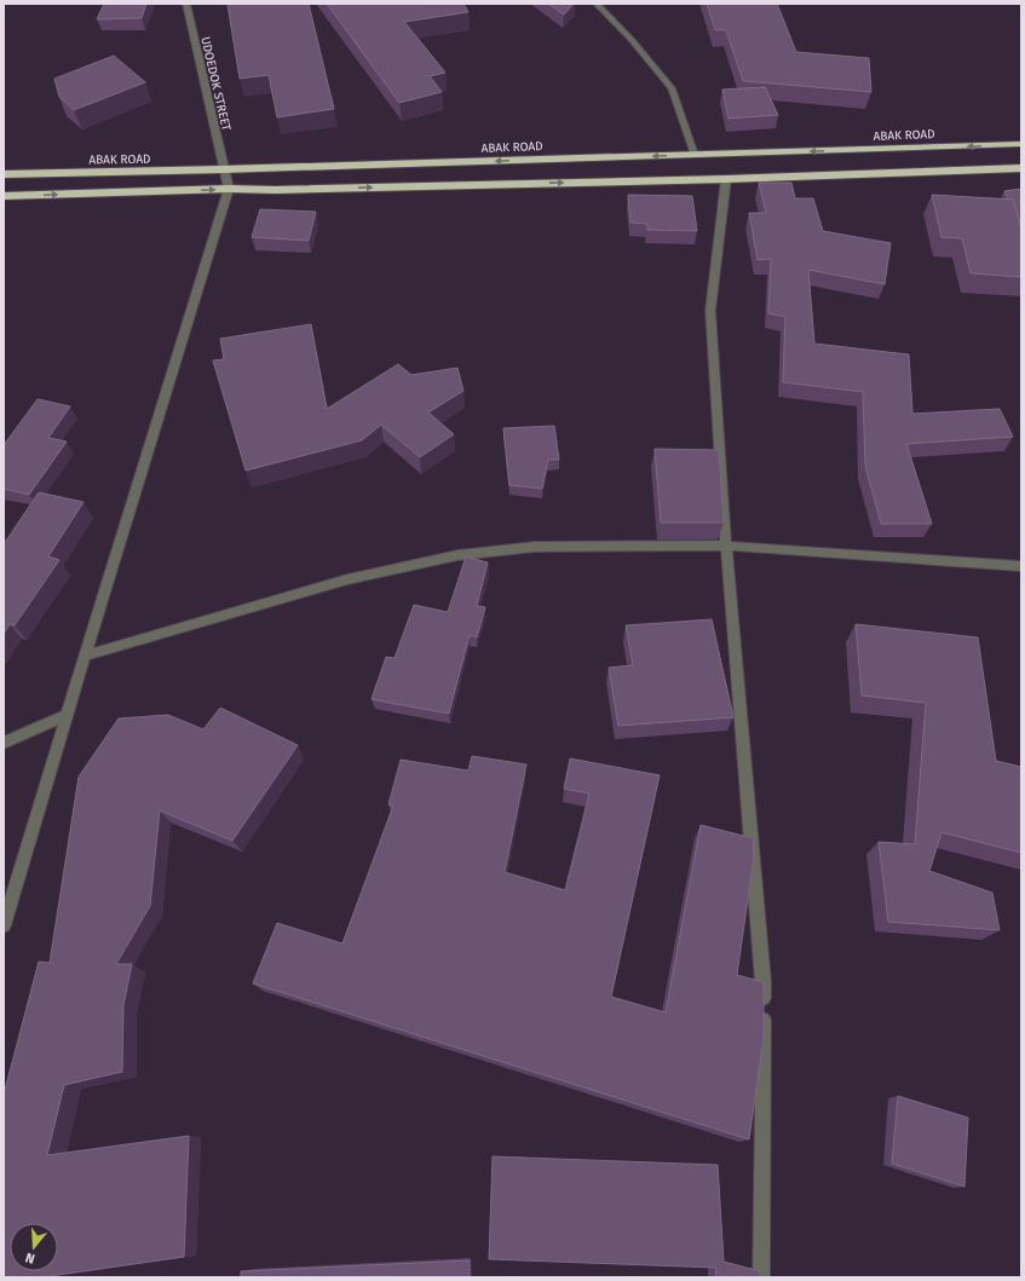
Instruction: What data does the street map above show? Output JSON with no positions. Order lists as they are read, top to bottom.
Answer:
{
  "streets": {
    "highway": ["ABAK ROAD"],
    "street": ["UDOEDOK STREET"]
  },
  "crossings": [
    ["UDOEDOK STREET", "ABAK ROAD"]
  ],
  "north": "bottom"
}
